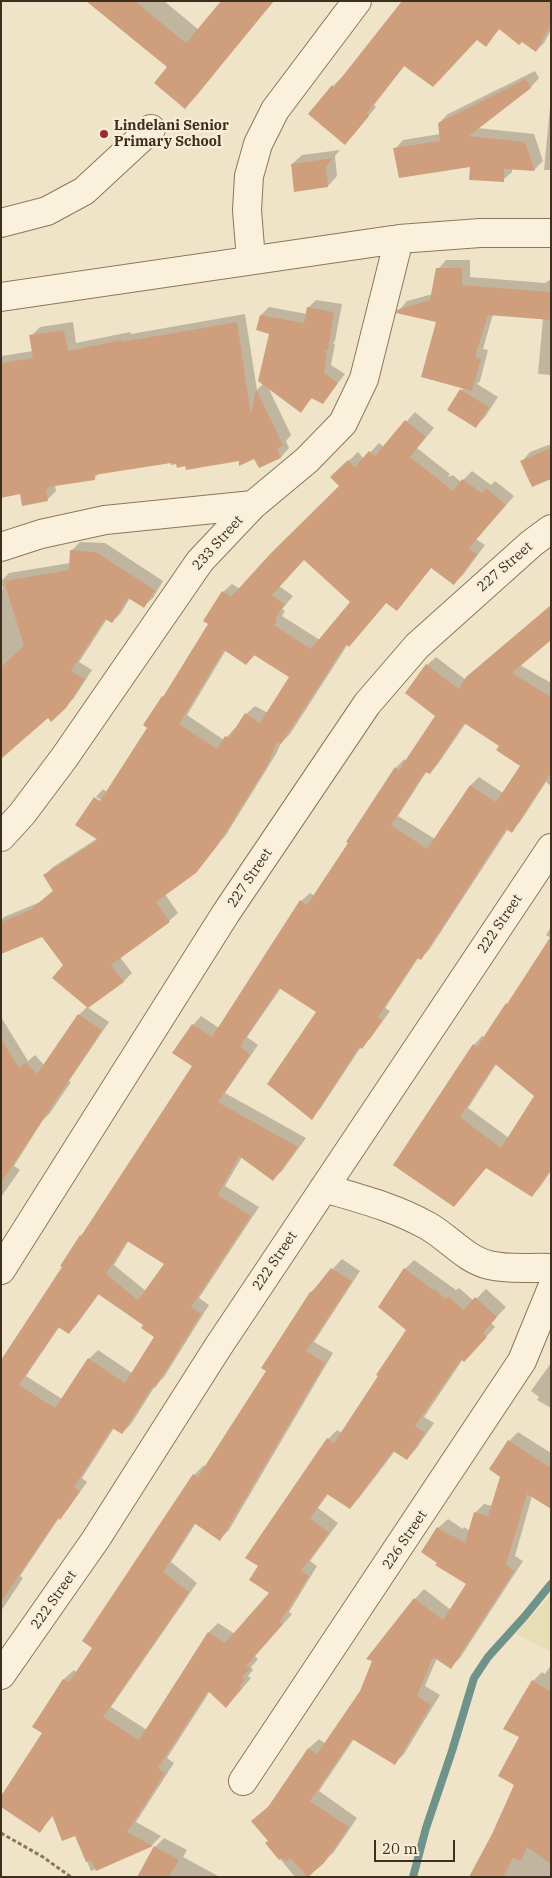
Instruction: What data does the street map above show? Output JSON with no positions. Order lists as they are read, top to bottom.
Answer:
{
  "streets": {
    "street": [
      "233 Street",
      "227 Street",
      "222 Street",
      "226 Street"
    ]
  },
  "places": ["Lindelani Senior Primary School"],
  "scale_bar": "20 m"
}
